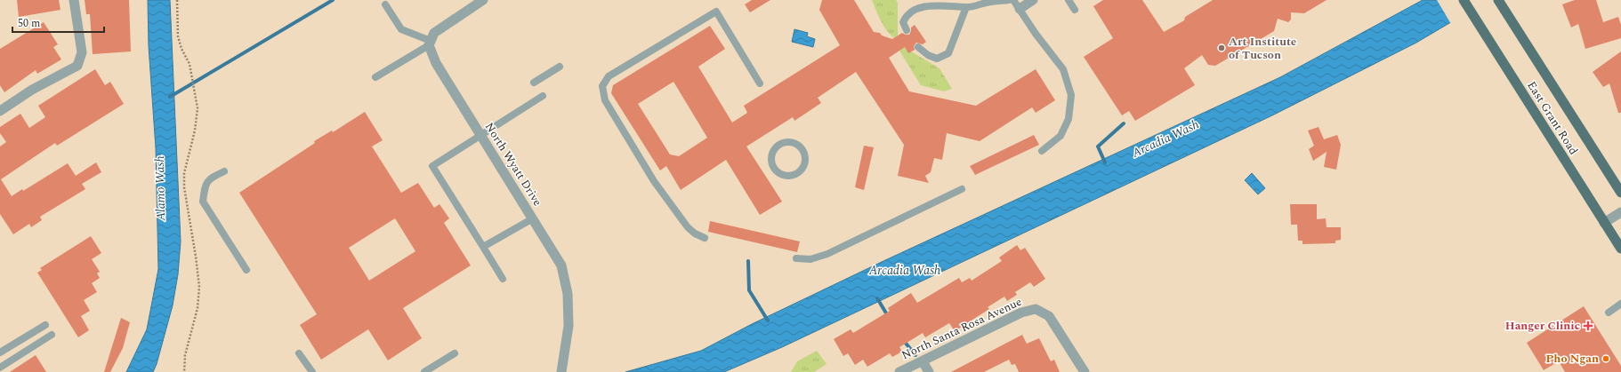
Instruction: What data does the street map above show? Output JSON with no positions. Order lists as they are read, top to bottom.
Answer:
{
  "streets": {
    "main road": ["East Grant Road"],
    "street": ["North Wyatt Drive", "North Santa Rosa Avenue"]
  },
  "water": ["Arcadia Wash", "Alamo Wash"],
  "places": {
    "other": ["Art Institute of Tucson", "Pho Ngan"],
    "health": ["Hanger Clinic"]
  },
  "scale_bar": "50 m"
}
